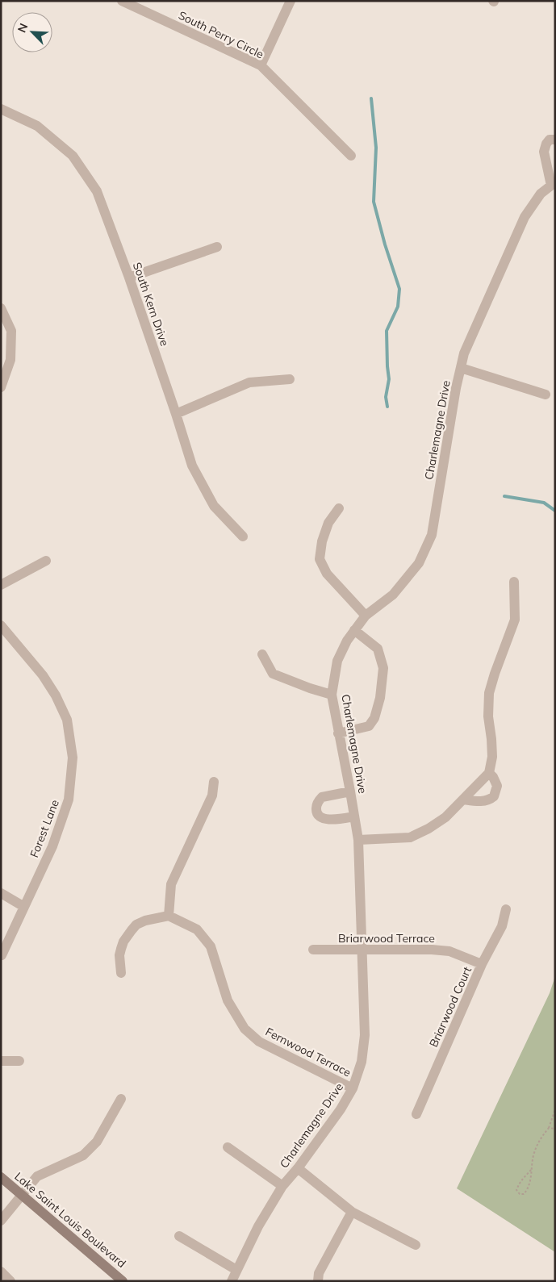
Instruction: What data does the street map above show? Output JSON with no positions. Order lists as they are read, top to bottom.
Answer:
{
  "streets": {
    "main road": ["Lake Saint Louis Boulevard"],
    "street": [
      "South Perry Circle",
      "South Kern Drive",
      "Charlemagne Drive",
      "Forest Lane",
      "Briarwood Terrace",
      "Briarwood Court",
      "Fernwood Terrace"
    ]
  },
  "crossings": [
    ["Charlemagne Drive", "Briarwood Terrace"],
    ["Charlemagne Drive", "Fernwood Terrace"],
    ["Briarwood Terrace", "Briarwood Court"]
  ],
  "north": "top left"
}
